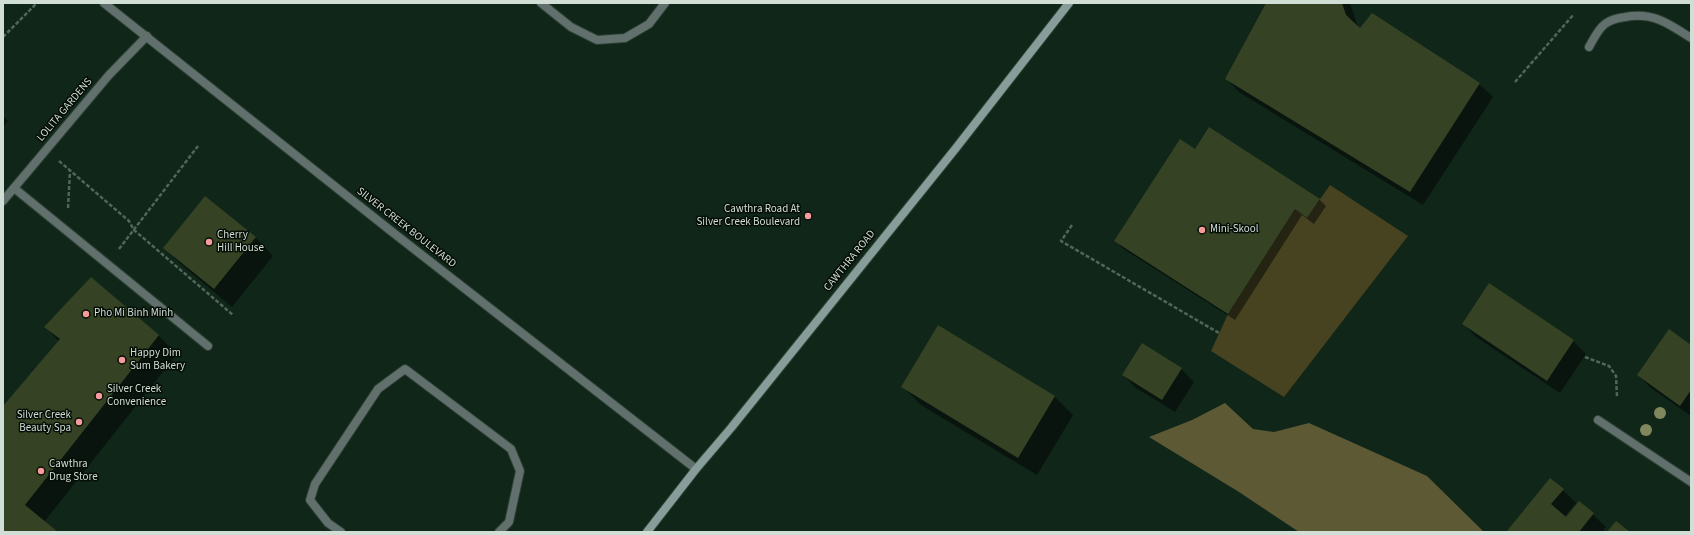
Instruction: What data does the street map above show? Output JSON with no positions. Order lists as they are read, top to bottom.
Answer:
{
  "streets": {
    "main road": ["CAWTHRA ROAD"],
    "street": ["LOLITA GARDENS", "SILVER CREEK BOULEVARD"]
  },
  "crossings": [
    ["LOLITA GARDENS", "SILVER CREEK BOULEVARD"],
    ["SILVER CREEK BOULEVARD", "CAWTHRA ROAD"]
  ],
  "places": [
    "Cawthra Road At Silver Creek Boulevard",
    "Mini-Skool",
    "Cherry Hill House",
    "Pho Mi Binh Minh",
    "Happy Dim Sum Bakery",
    "Silver Creek Convenience",
    "Silver Creek Beauty Spa",
    "Cawthra Drug Store"
  ]
}
